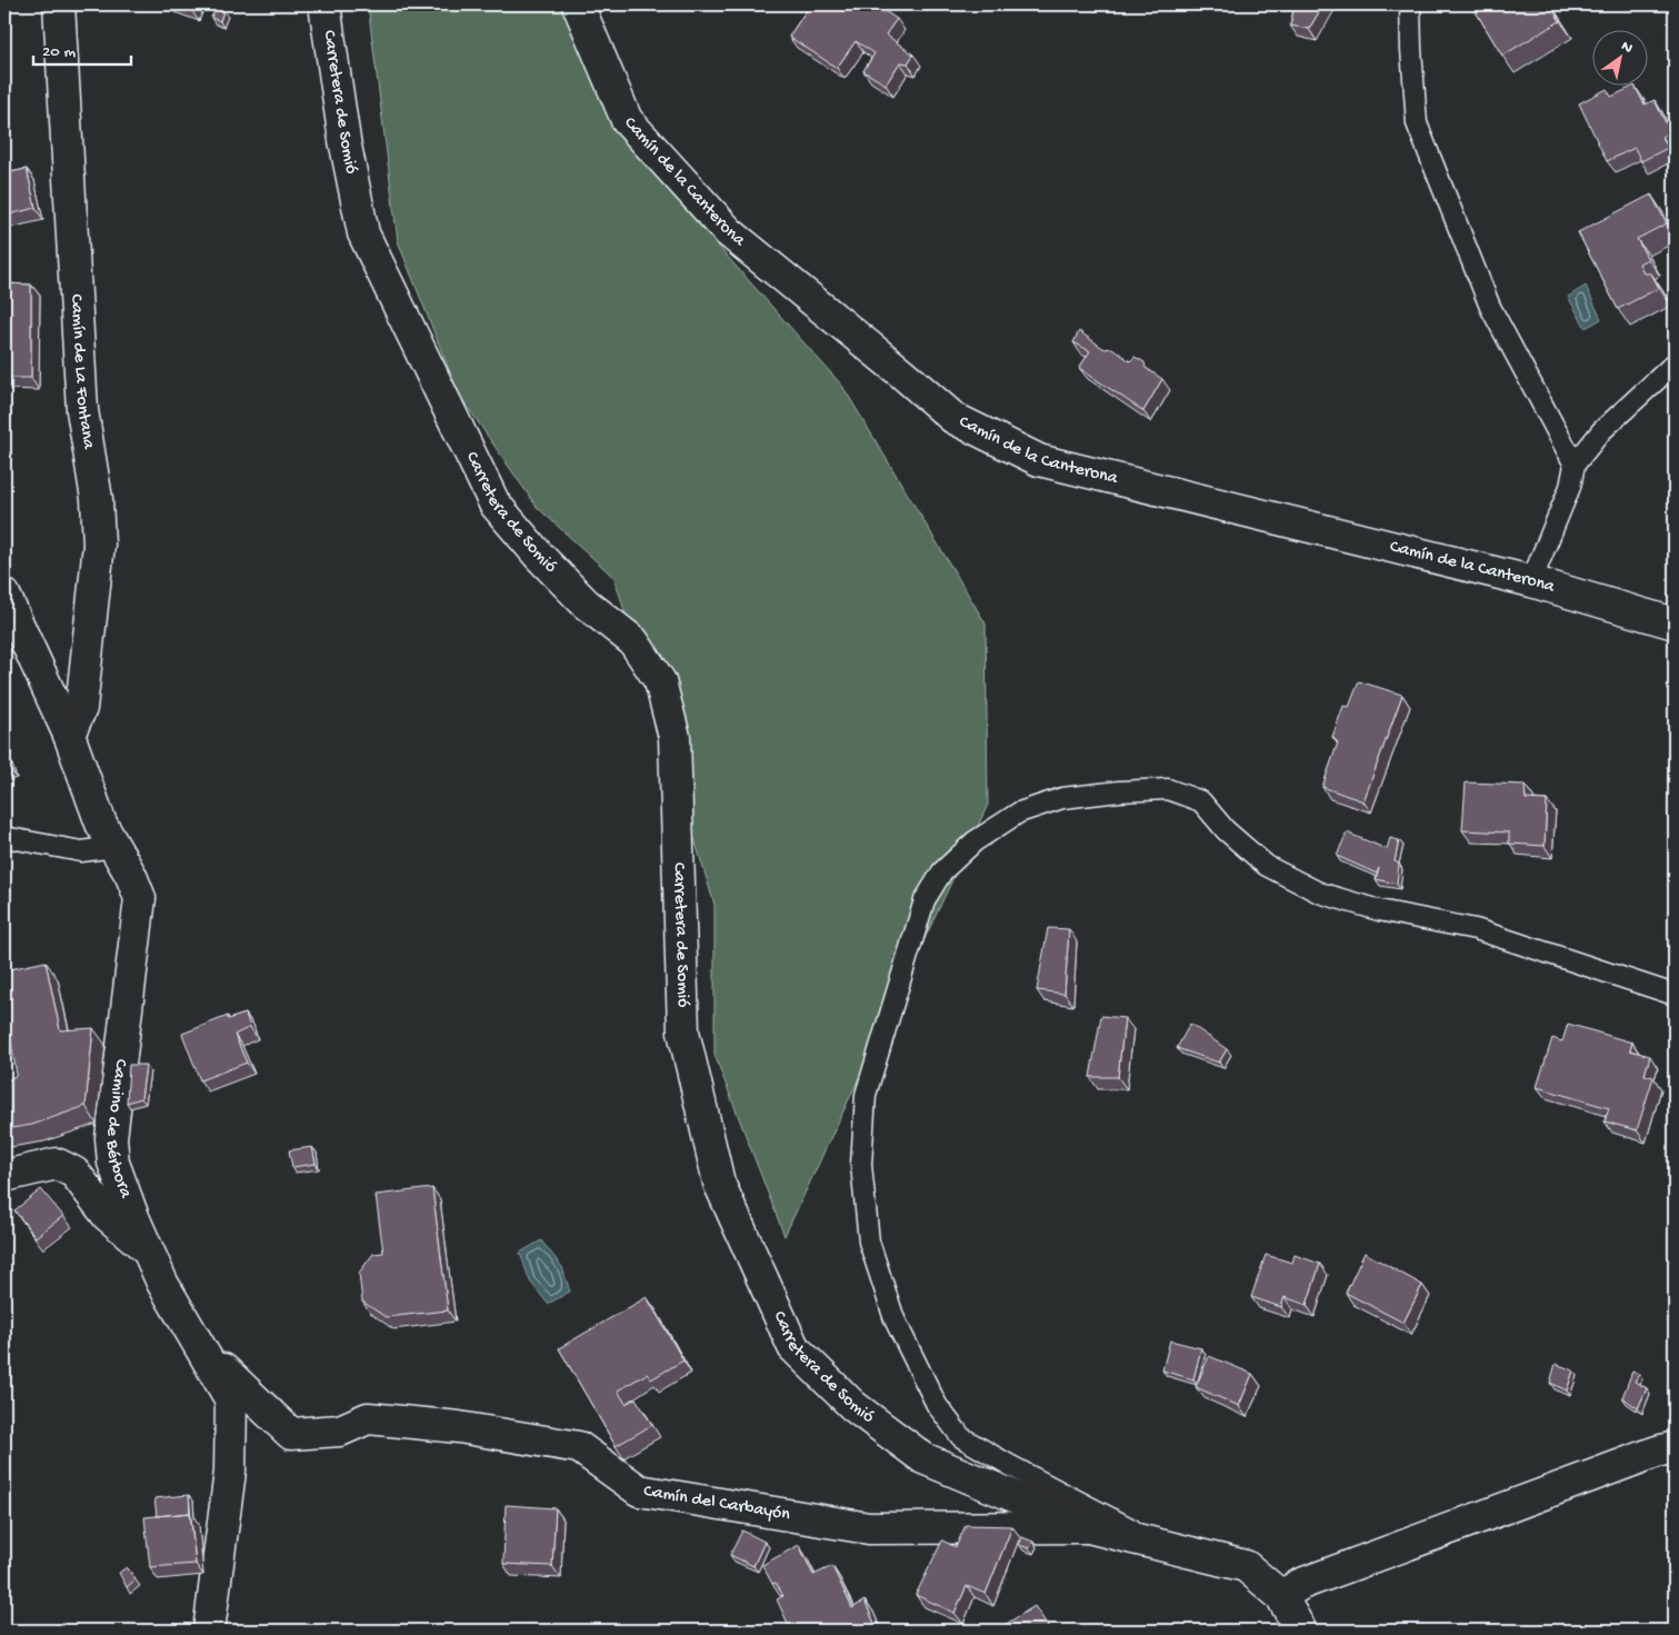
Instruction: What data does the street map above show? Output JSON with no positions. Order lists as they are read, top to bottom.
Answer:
{
  "streets": {
    "street": [
      "Carretera de Somió",
      "Camín de la Canterona",
      "Camín de La Fontana",
      "Camino de Bérbora",
      "Camín del Carbayón"
    ]
  },
  "crossings": [
    ["Carretera de Somió", "Camín del Carbayón"],
    ["Camín de La Fontana", "Camino de Bérbora"],
    ["Camino de Bérbora", "Camín del Carbayón"]
  ],
  "scale_bar": "20 m",
  "north": "top right"
}
